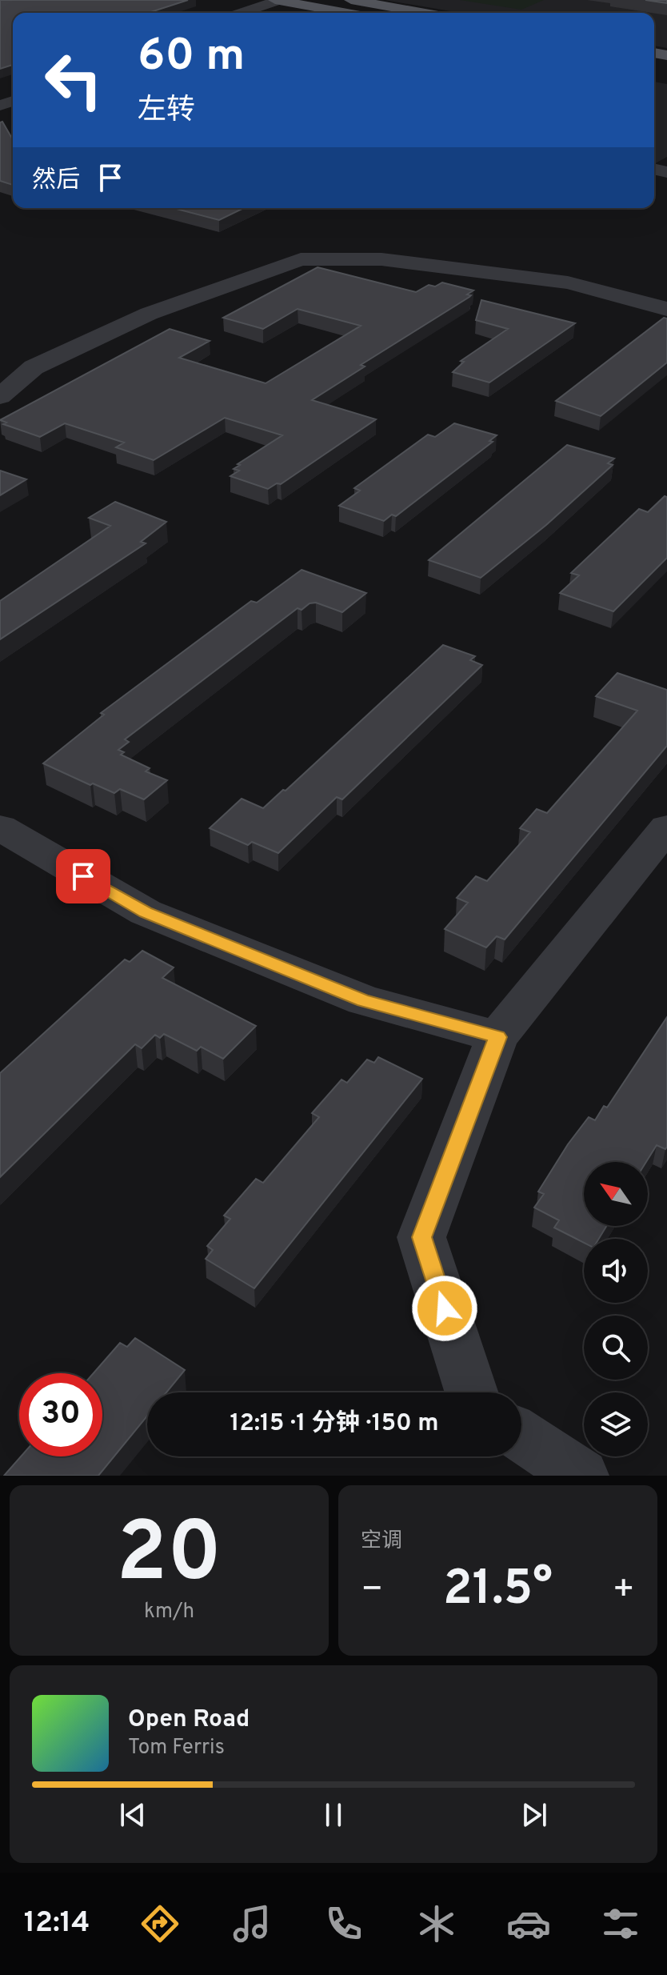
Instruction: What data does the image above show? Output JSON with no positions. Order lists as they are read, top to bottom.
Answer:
{
  "north": "top left",
  "page": {
    "turn": ["60 m", "左转"],
    "then": "然后",
    "limit": "30",
    "trip": "12:15 · 1 分钟 · 150 m",
    "tile": [
      ["20", "km/h"],
      "空调"
    ],
    "heat": ["−", "21.5°", "+"],
    "song": ["Open Road", "Tom Ferris"],
    "tabs": "12:14"
  }
}
